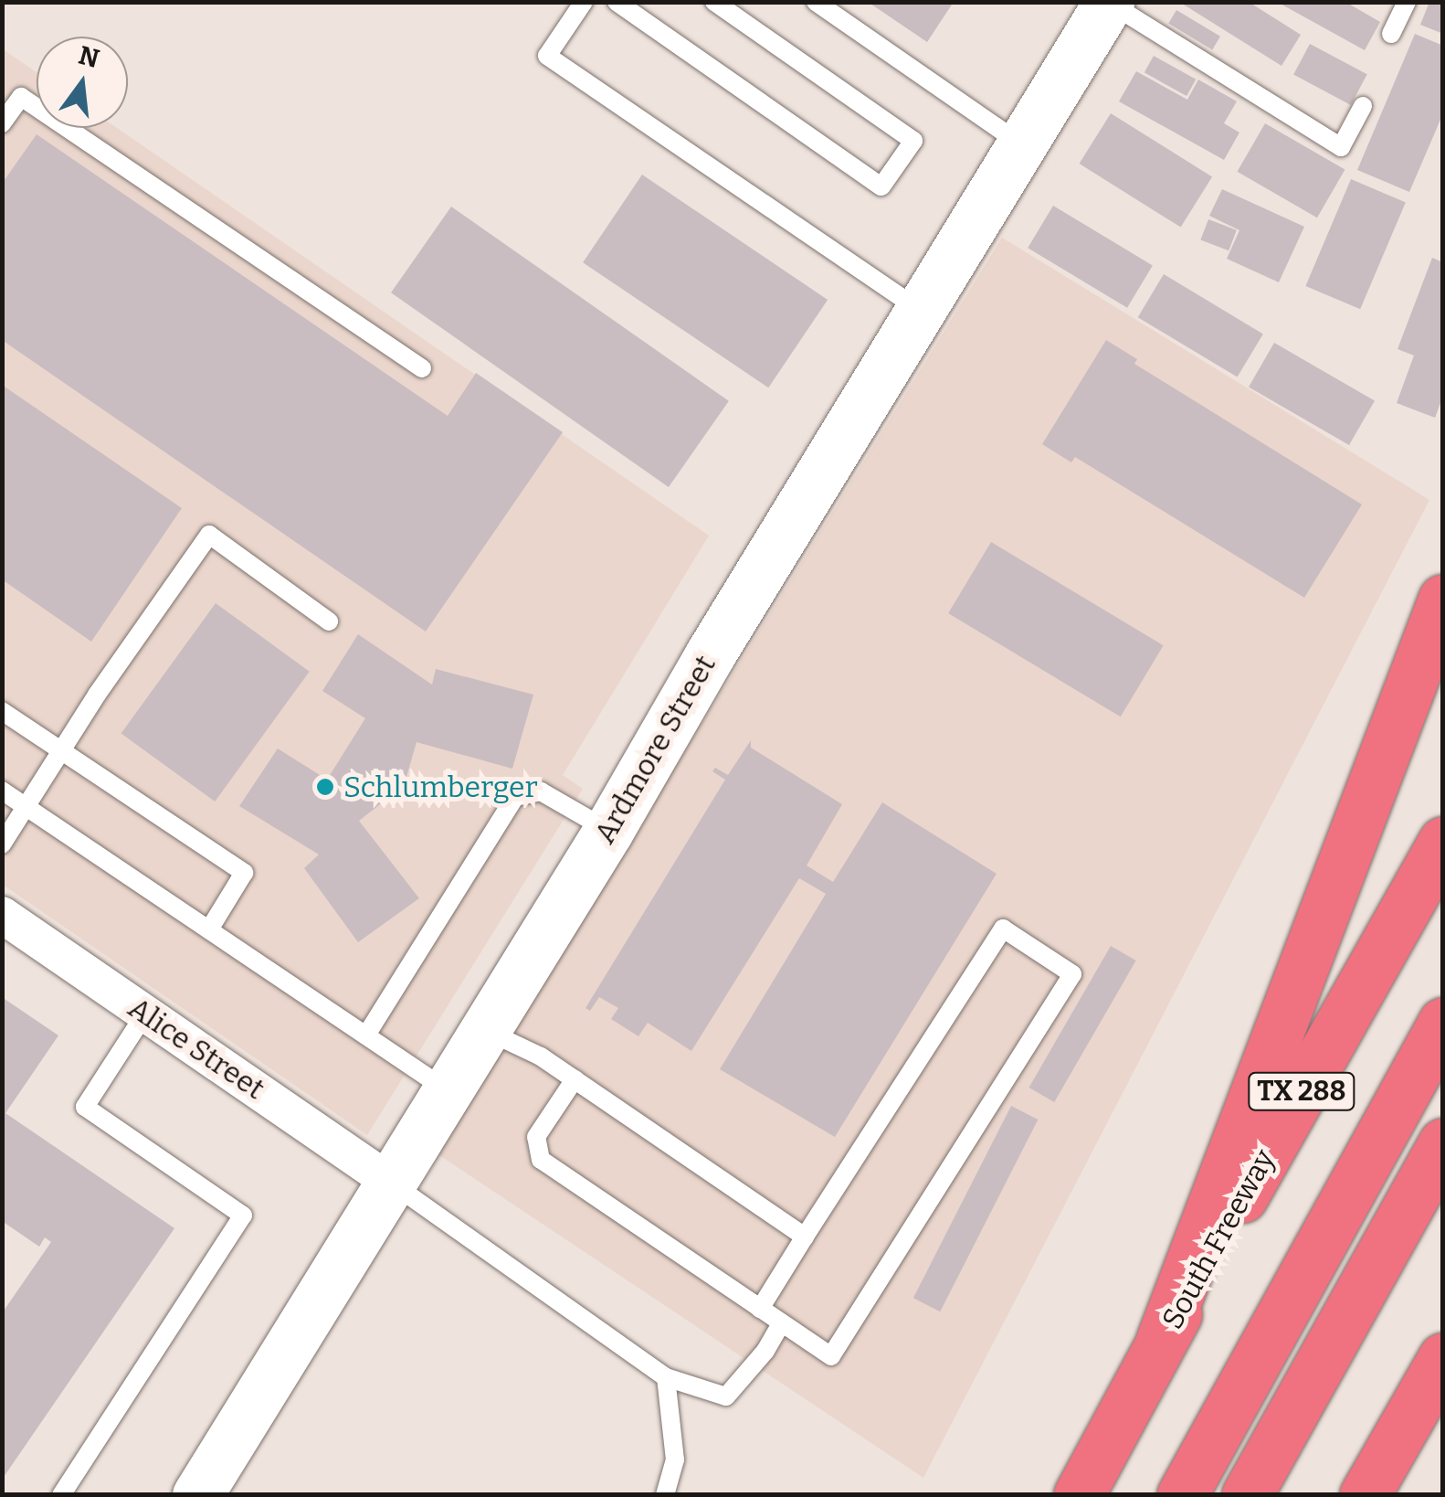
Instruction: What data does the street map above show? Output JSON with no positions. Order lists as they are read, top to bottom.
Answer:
{
  "streets": {
    "highway": ["TX 288", "South Freeway"],
    "street": ["Ardmore Street", "Alice Street"]
  },
  "crossings": [
    ["Ardmore Street", "Alice Street"]
  ],
  "places": ["Schlumberger"],
  "north": "top"
}
